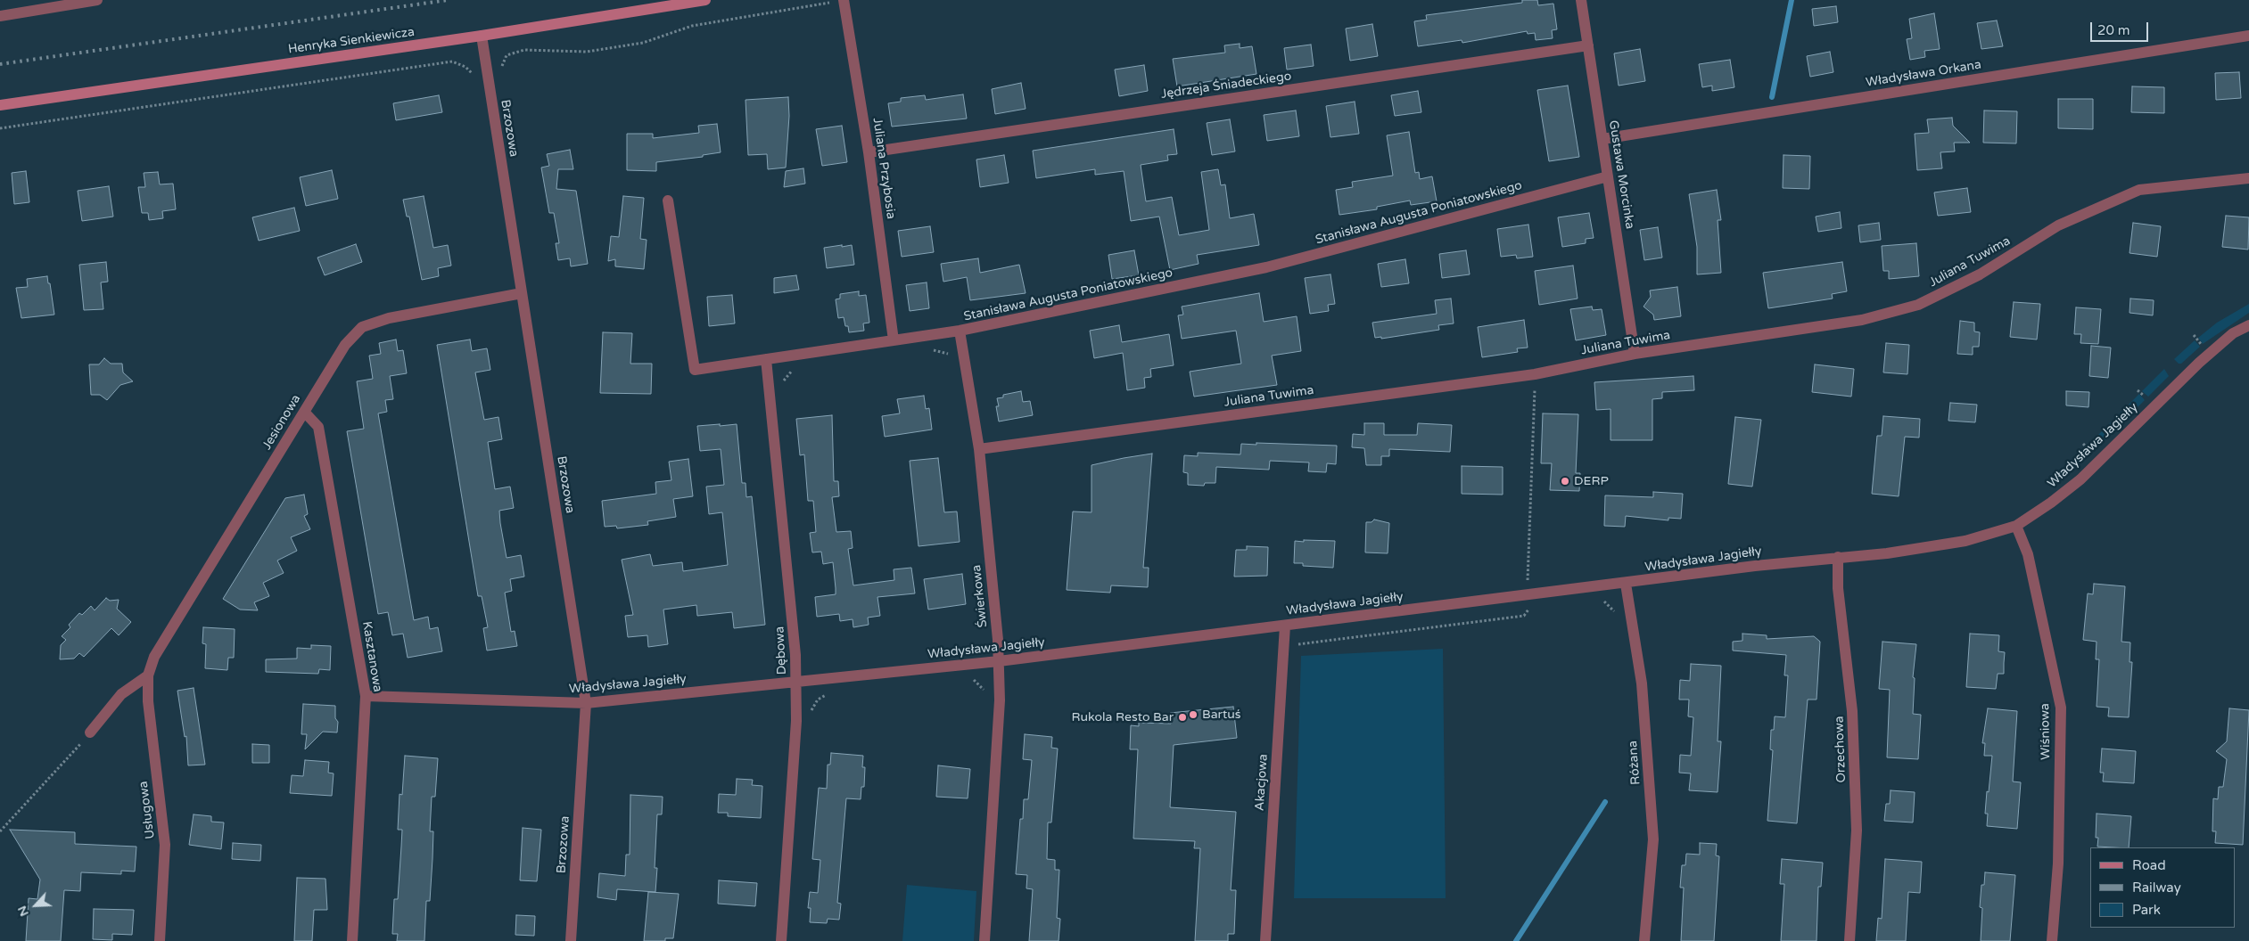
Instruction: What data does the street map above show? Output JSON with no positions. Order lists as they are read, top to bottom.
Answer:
{
  "streets": {
    "main road": ["Henryka Sienkiewicza"],
    "street": [
      "Władysława Orkana",
      "Jędrzeja Śniadeckiego",
      "Brzozowa",
      "Juliana Przybosia",
      "Gustawa Morcinka",
      "Stanisława Augusta Poniatowskiego",
      "Juliana Tuwima",
      "Jesionowa",
      "Władysława Jagiełły",
      "Świerkowa",
      "Dębowa",
      "Kasztanowa",
      "Wiśniowa",
      "Orzechowa",
      "Różana",
      "Akacjowa",
      "Usługowa"
    ]
  },
  "crossings": [
    ["Henryka Sienkiewicza", "Brzozowa"],
    ["Władysława Orkana", "Gustawa Morcinka"],
    ["Jędrzeja Śniadeckiego", "Juliana Przybosia"],
    ["Jędrzeja Śniadeckiego", "Gustawa Morcinka"],
    ["Brzozowa", "Jesionowa"],
    ["Brzozowa", "Władysława Jagiełły"],
    ["Juliana Przybosia", "Stanisława Augusta Poniatowskiego"],
    ["Gustawa Morcinka", "Stanisława Augusta Poniatowskiego"],
    ["Gustawa Morcinka", "Juliana Tuwima"],
    ["Stanisława Augusta Poniatowskiego", "Świerkowa"],
    ["Stanisława Augusta Poniatowskiego", "Dębowa"],
    ["Juliana Tuwima", "Świerkowa"],
    ["Jesionowa", "Kasztanowa"],
    ["Jesionowa", "Usługowa"],
    ["Władysława Jagiełły", "Świerkowa"],
    ["Władysława Jagiełły", "Dębowa"],
    ["Władysława Jagiełły", "Kasztanowa"],
    ["Władysława Jagiełły", "Wiśniowa"],
    ["Władysława Jagiełły", "Orzechowa"],
    ["Władysława Jagiełły", "Różana"],
    ["Władysława Jagiełły", "Akacjowa"]
  ],
  "places": ["DERP", "Bartuś", "Rukola Resto Bar"],
  "legend": ["Road", "Railway", "Park"],
  "scale_bar": "20 m",
  "north": "bottom left"
}
